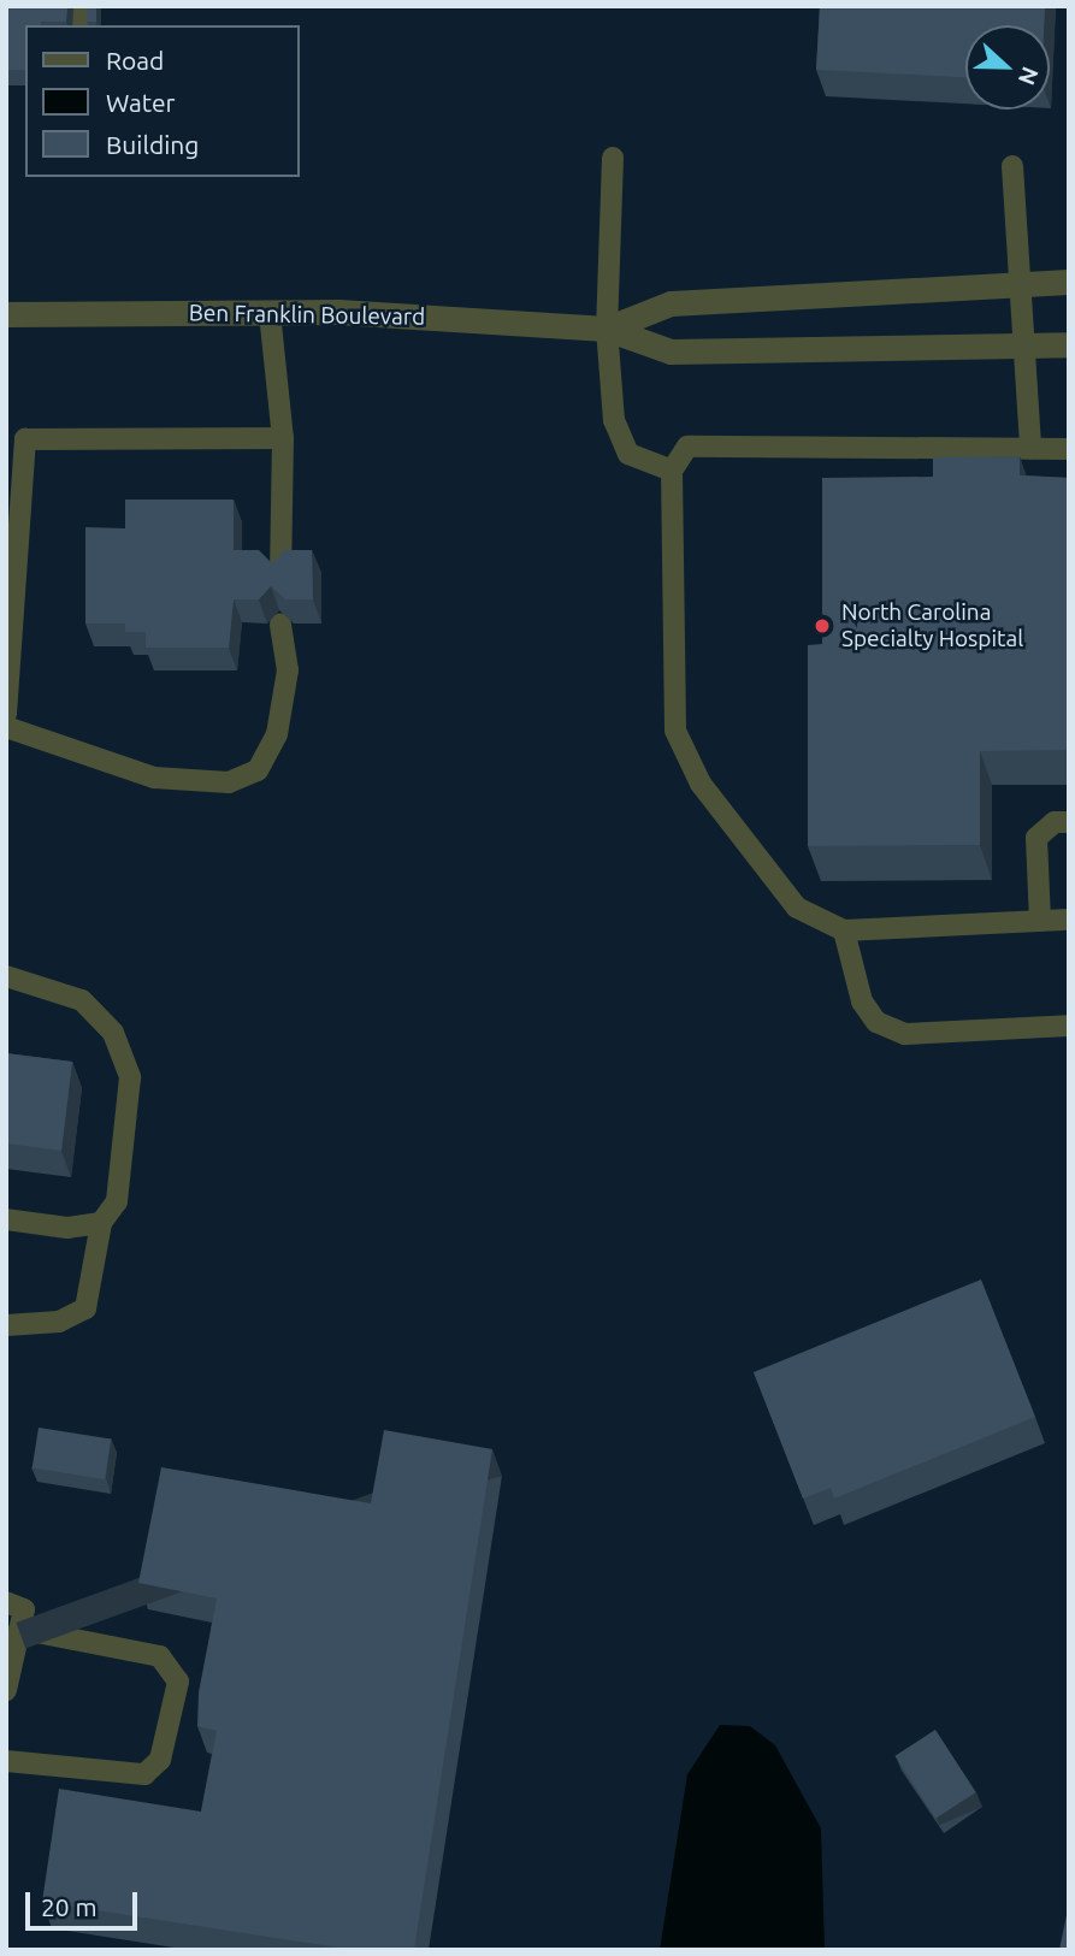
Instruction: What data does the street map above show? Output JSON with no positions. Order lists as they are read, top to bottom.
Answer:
{
  "streets": {
    "street": ["Ben Franklin Boulevard"]
  },
  "places": ["North Carolina Specialty Hospital"],
  "legend": ["Road", "Water", "Building"],
  "scale_bar": "20 m",
  "north": "right"
}
